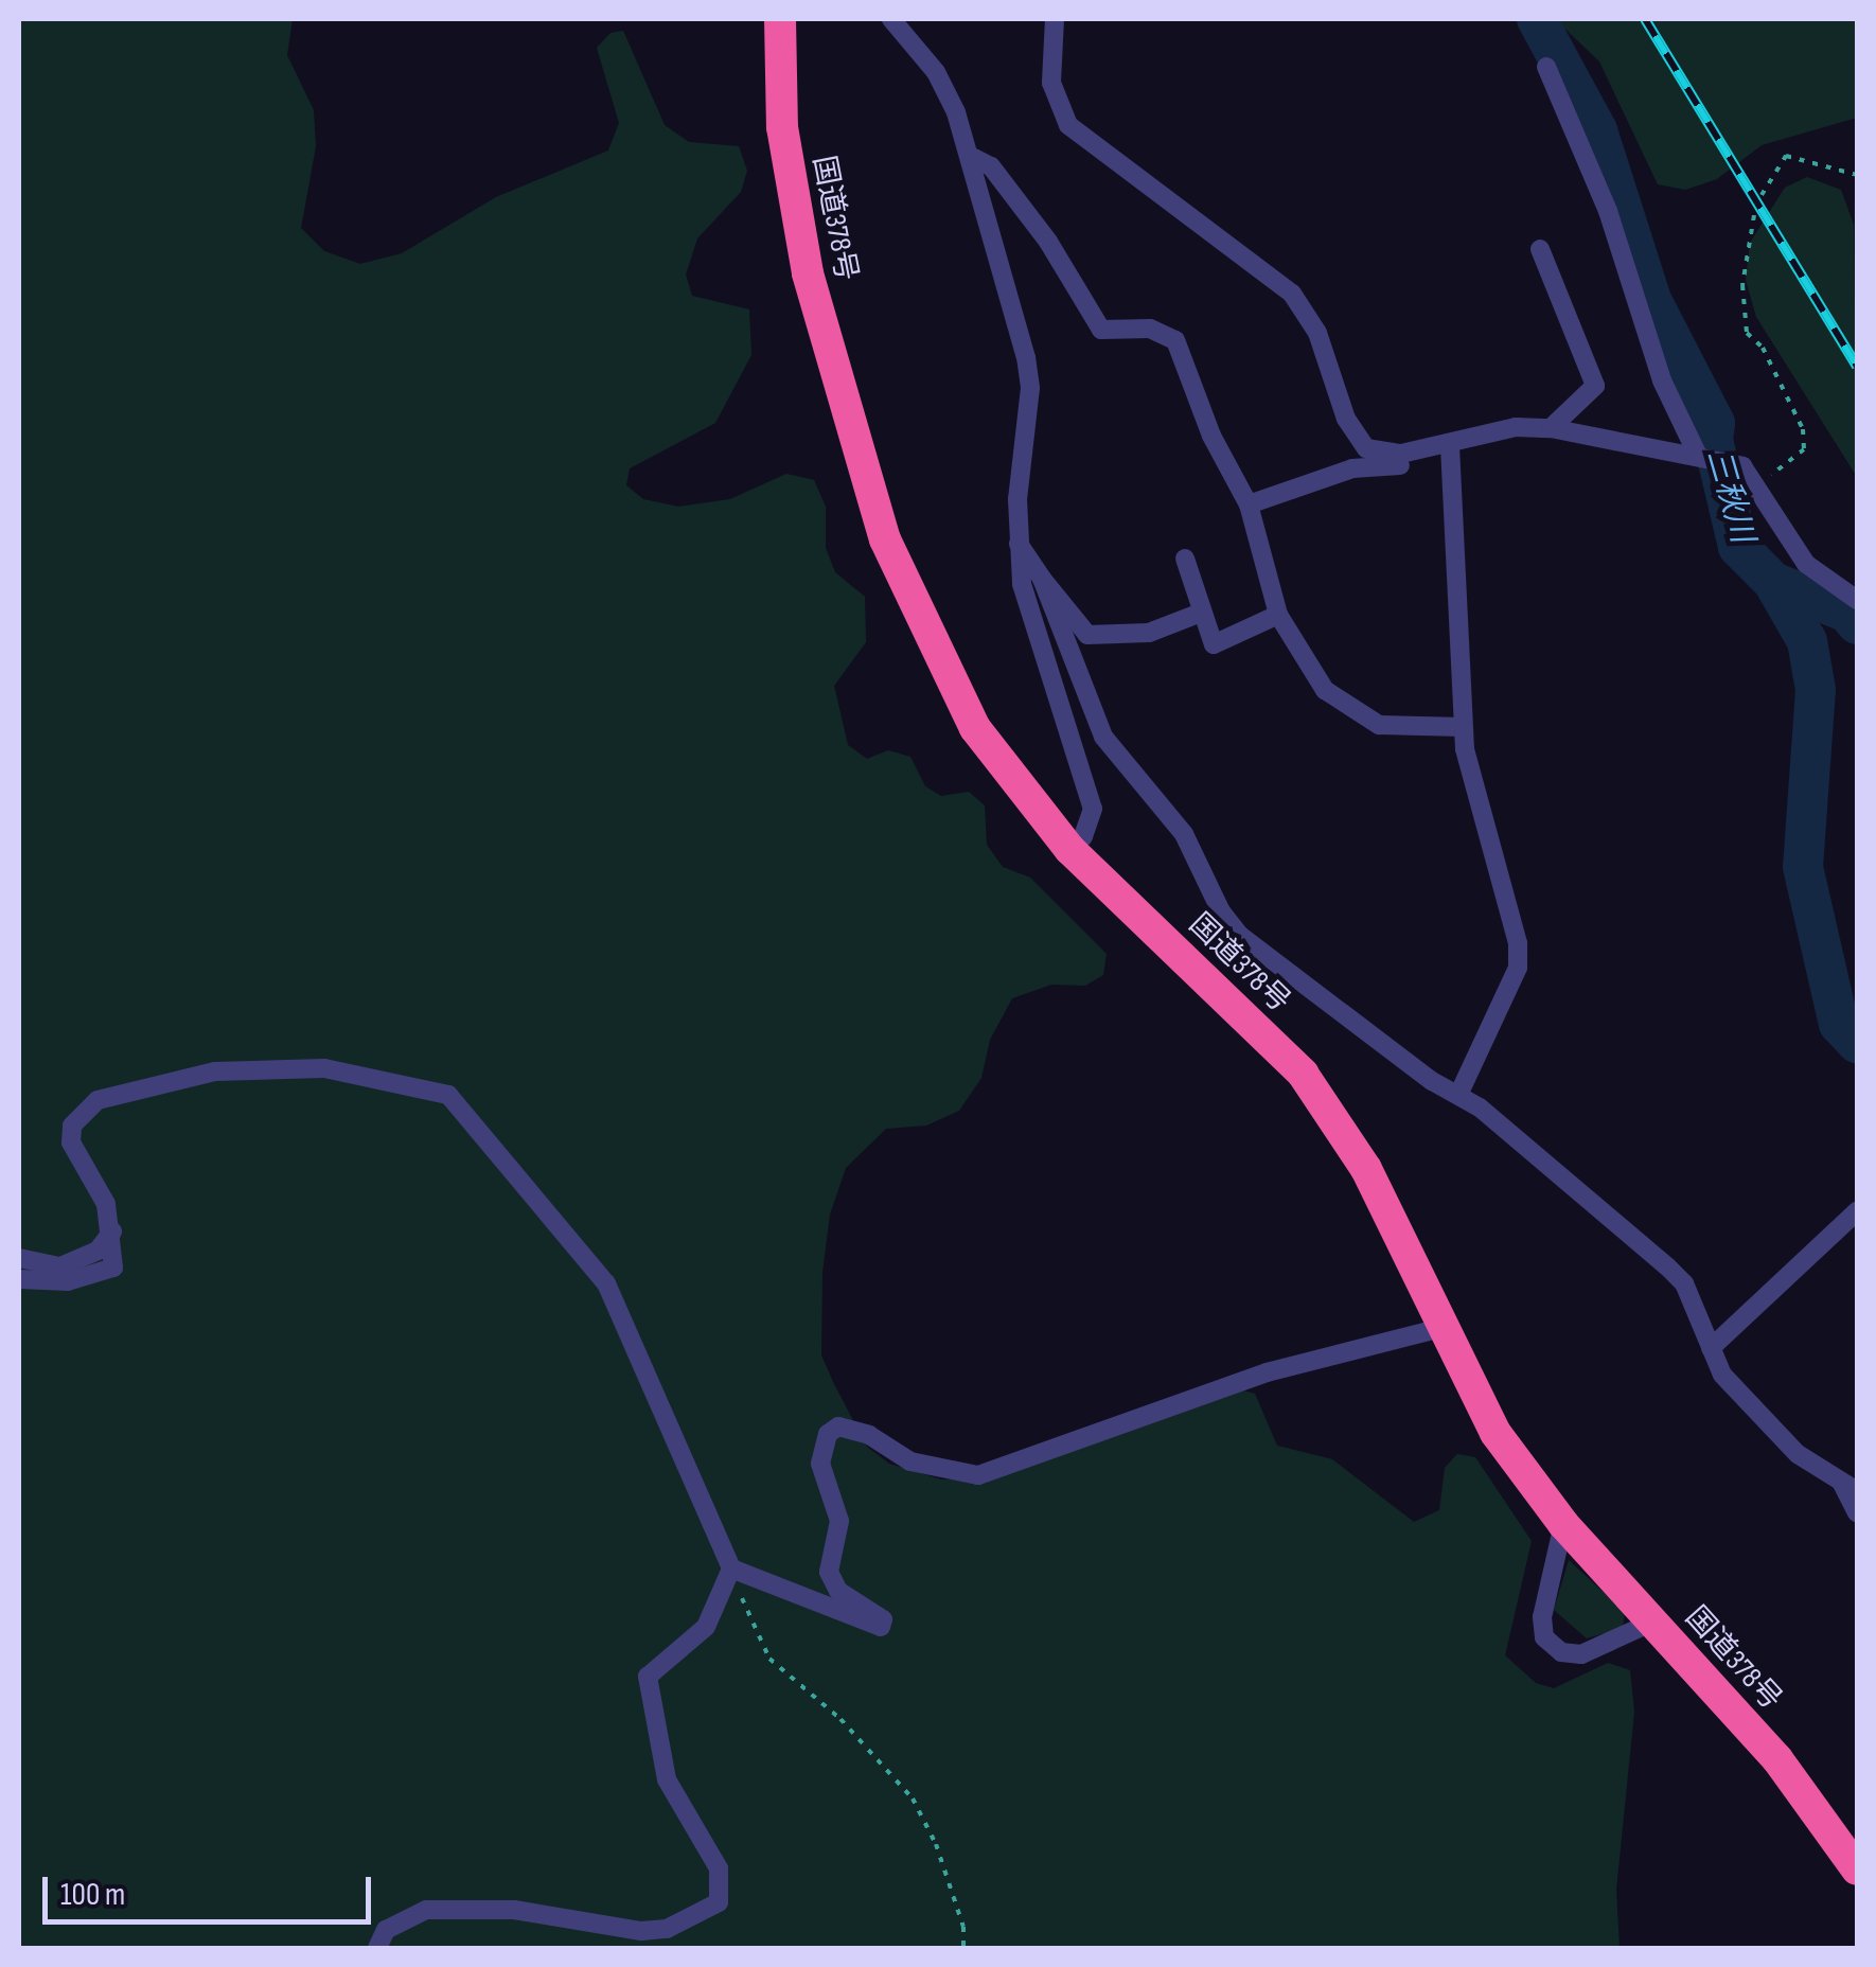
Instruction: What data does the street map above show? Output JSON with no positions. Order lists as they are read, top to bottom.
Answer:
{
  "streets": {
    "highway": ["国道378号"]
  },
  "water": ["三秋川"],
  "scale_bar": "100 m"
}
